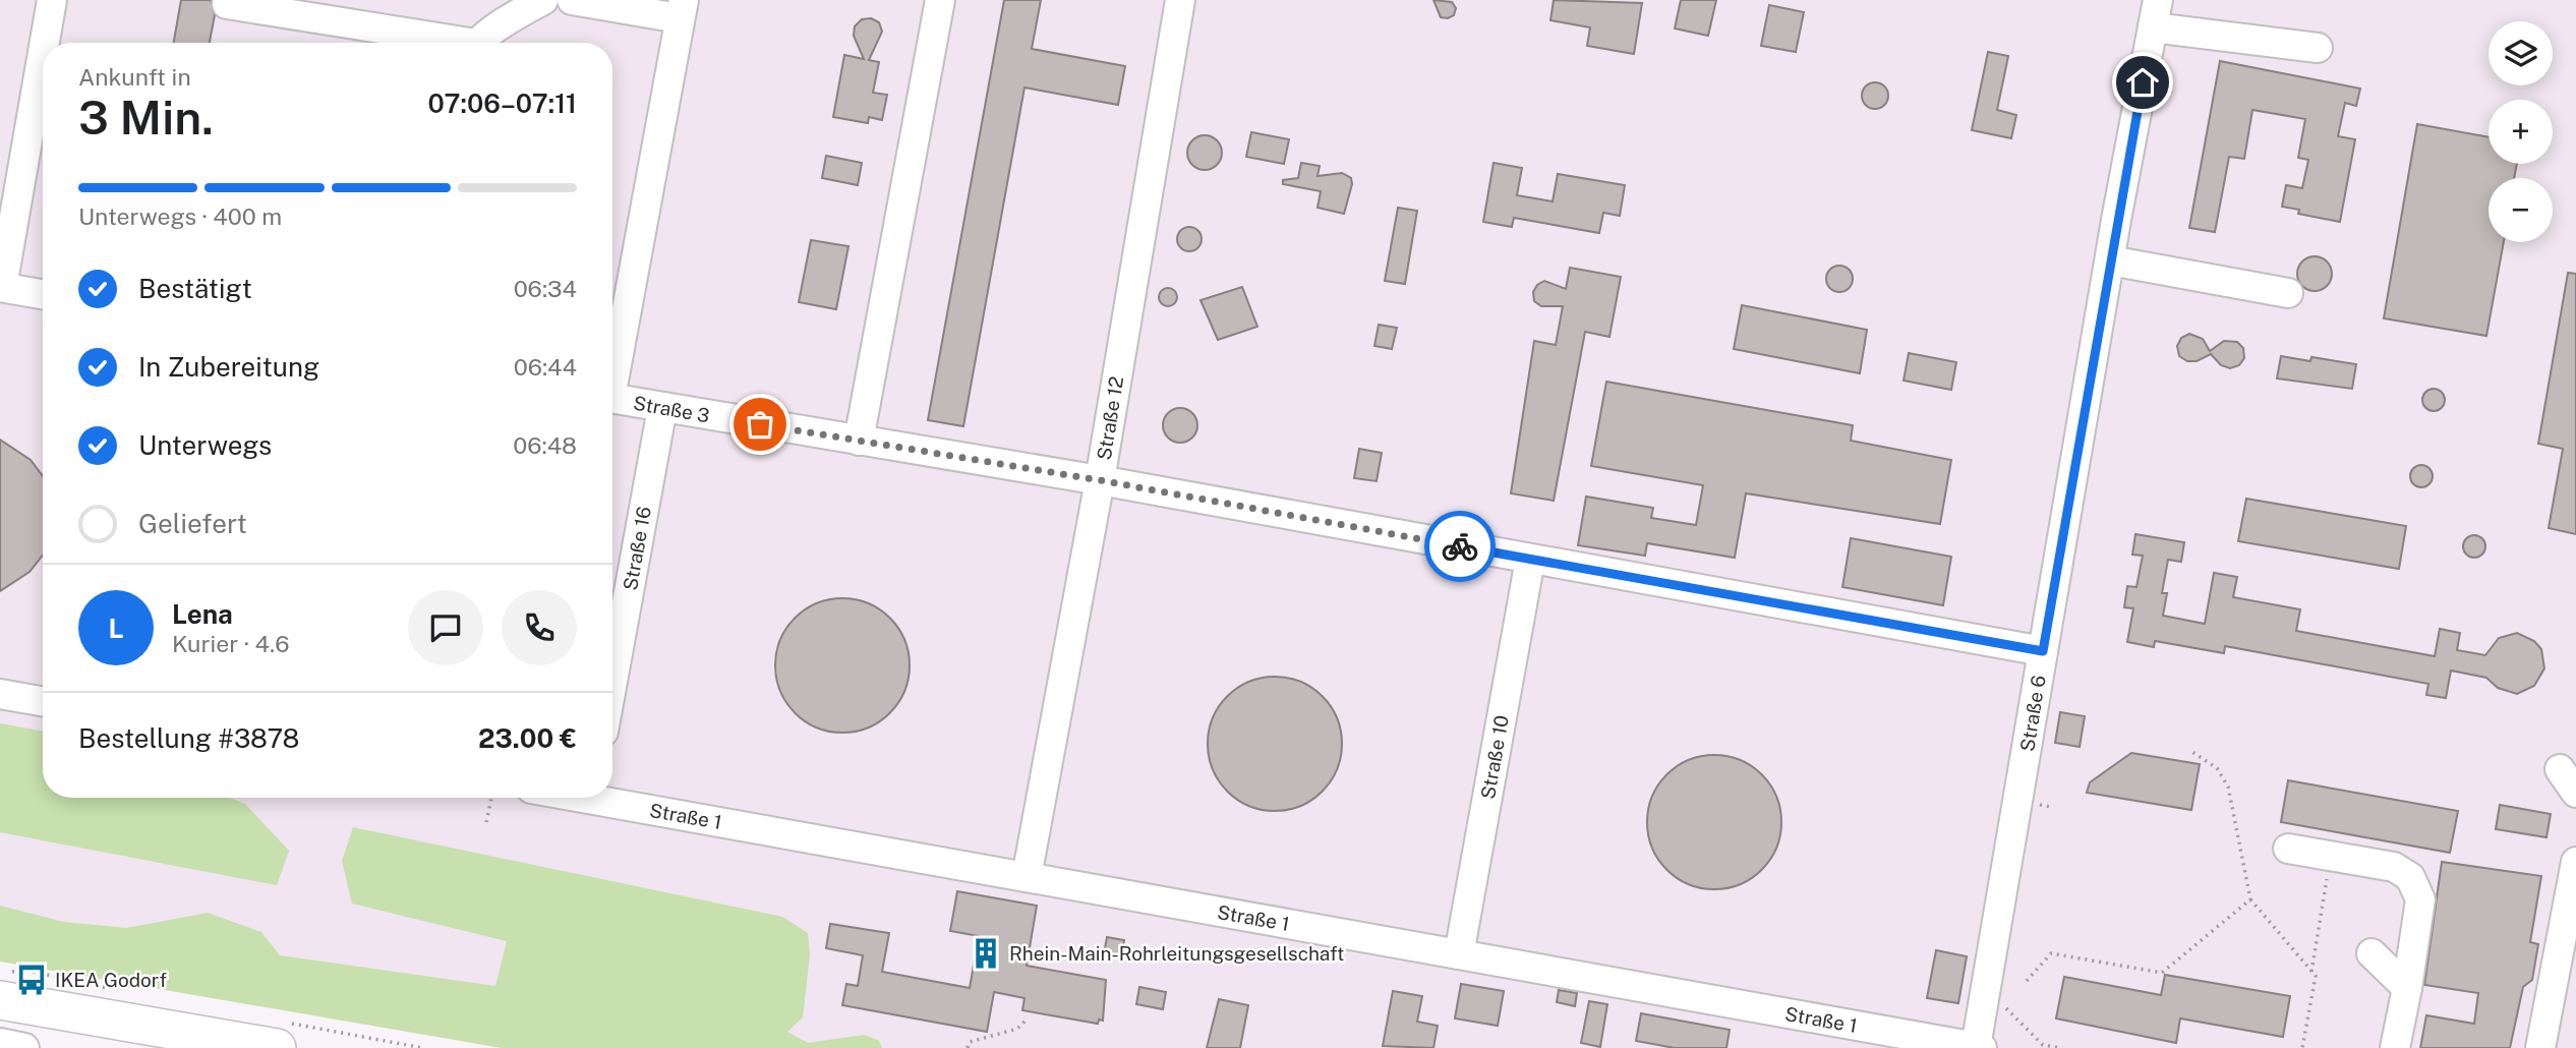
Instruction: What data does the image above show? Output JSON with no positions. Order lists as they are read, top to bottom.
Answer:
{
  "streets": {
    "lane": [
      "Straße 3",
      "Straße 12",
      "Straße 16",
      "Straße 6",
      "Straße 10",
      "Straße 1"
    ]
  },
  "crossings": [
    ["Straße 3", "Straße 12"],
    ["Straße 3", "Straße 16"],
    ["Straße 3", "Straße 6"],
    ["Straße 3", "Straße 10"],
    ["Straße 12", "Straße 1"],
    ["Straße 6", "Straße 1"],
    ["Straße 10", "Straße 1"]
  ],
  "places": {
    "building": ["Rhein-Main-Rohrleitungsgesellschaft"],
    "bus stop": ["IKEA Godorf"]
  },
  "page": {
    "map_buttons": ["+", "−"],
    "heading": ["3 Min.", "Ankunft in", "07:06–07:11"],
    "panel": [
      "Lena",
      "Kurier · 4.6",
      "Bestellung #3878",
      "23.00 €"
    ],
    "bar": "Unterwegs · 400 m",
    "list": [
      ["Bestätigt", "06:34"],
      ["In Zubereitung", "06:44"],
      ["Unterwegs", "06:48"],
      "Geliefert"
    ],
    "round": "L"
  }
}
